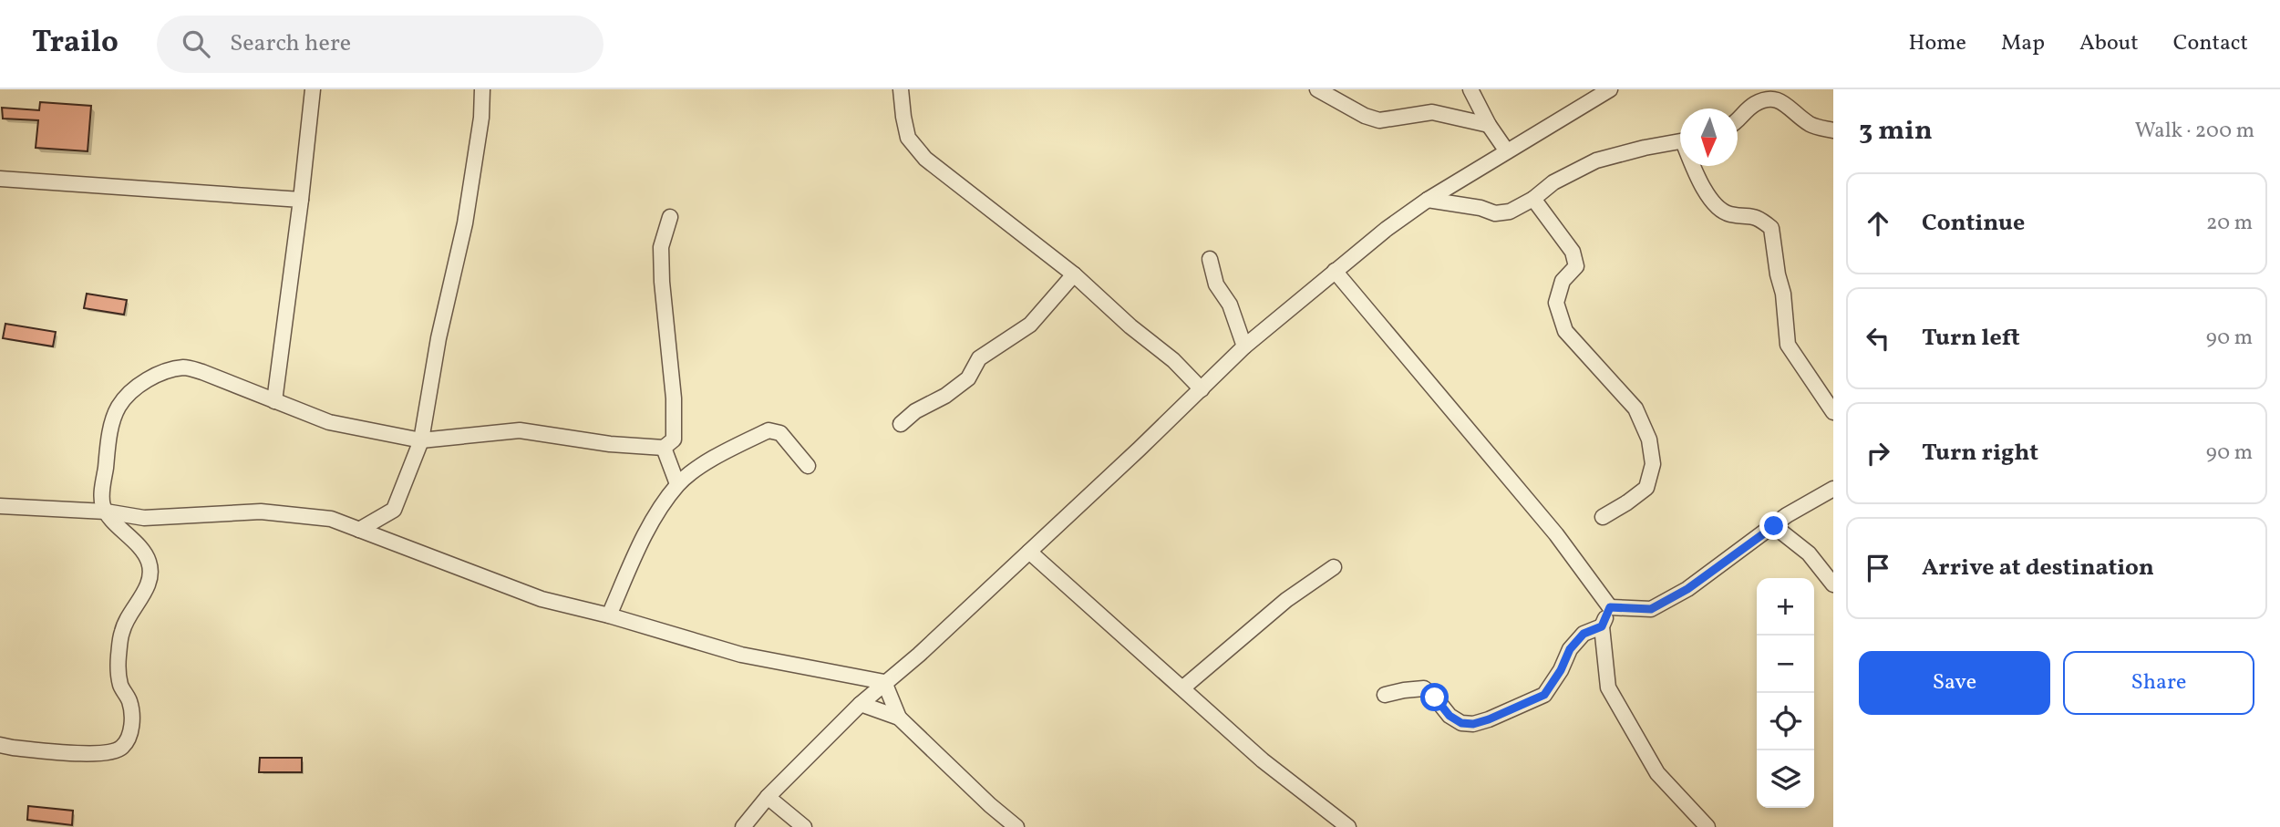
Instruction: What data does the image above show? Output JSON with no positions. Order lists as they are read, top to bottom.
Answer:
{
  "north": "bottom",
  "page": {
    "header": "Trailo",
    "search": "Search here",
    "nav": [
      "Home",
      "Map",
      "About",
      "Contact"
    ],
    "heading": ["3 min", "Walk · 200 m"],
    "list": [
      ["Continue", "20 m"],
      ["Turn left", "90 m"],
      ["Turn right", "90 m"],
      "Arrive at destination"
    ],
    "map_buttons": ["+", "−"],
    "buttons": ["Save", "Share"]
  }
}
